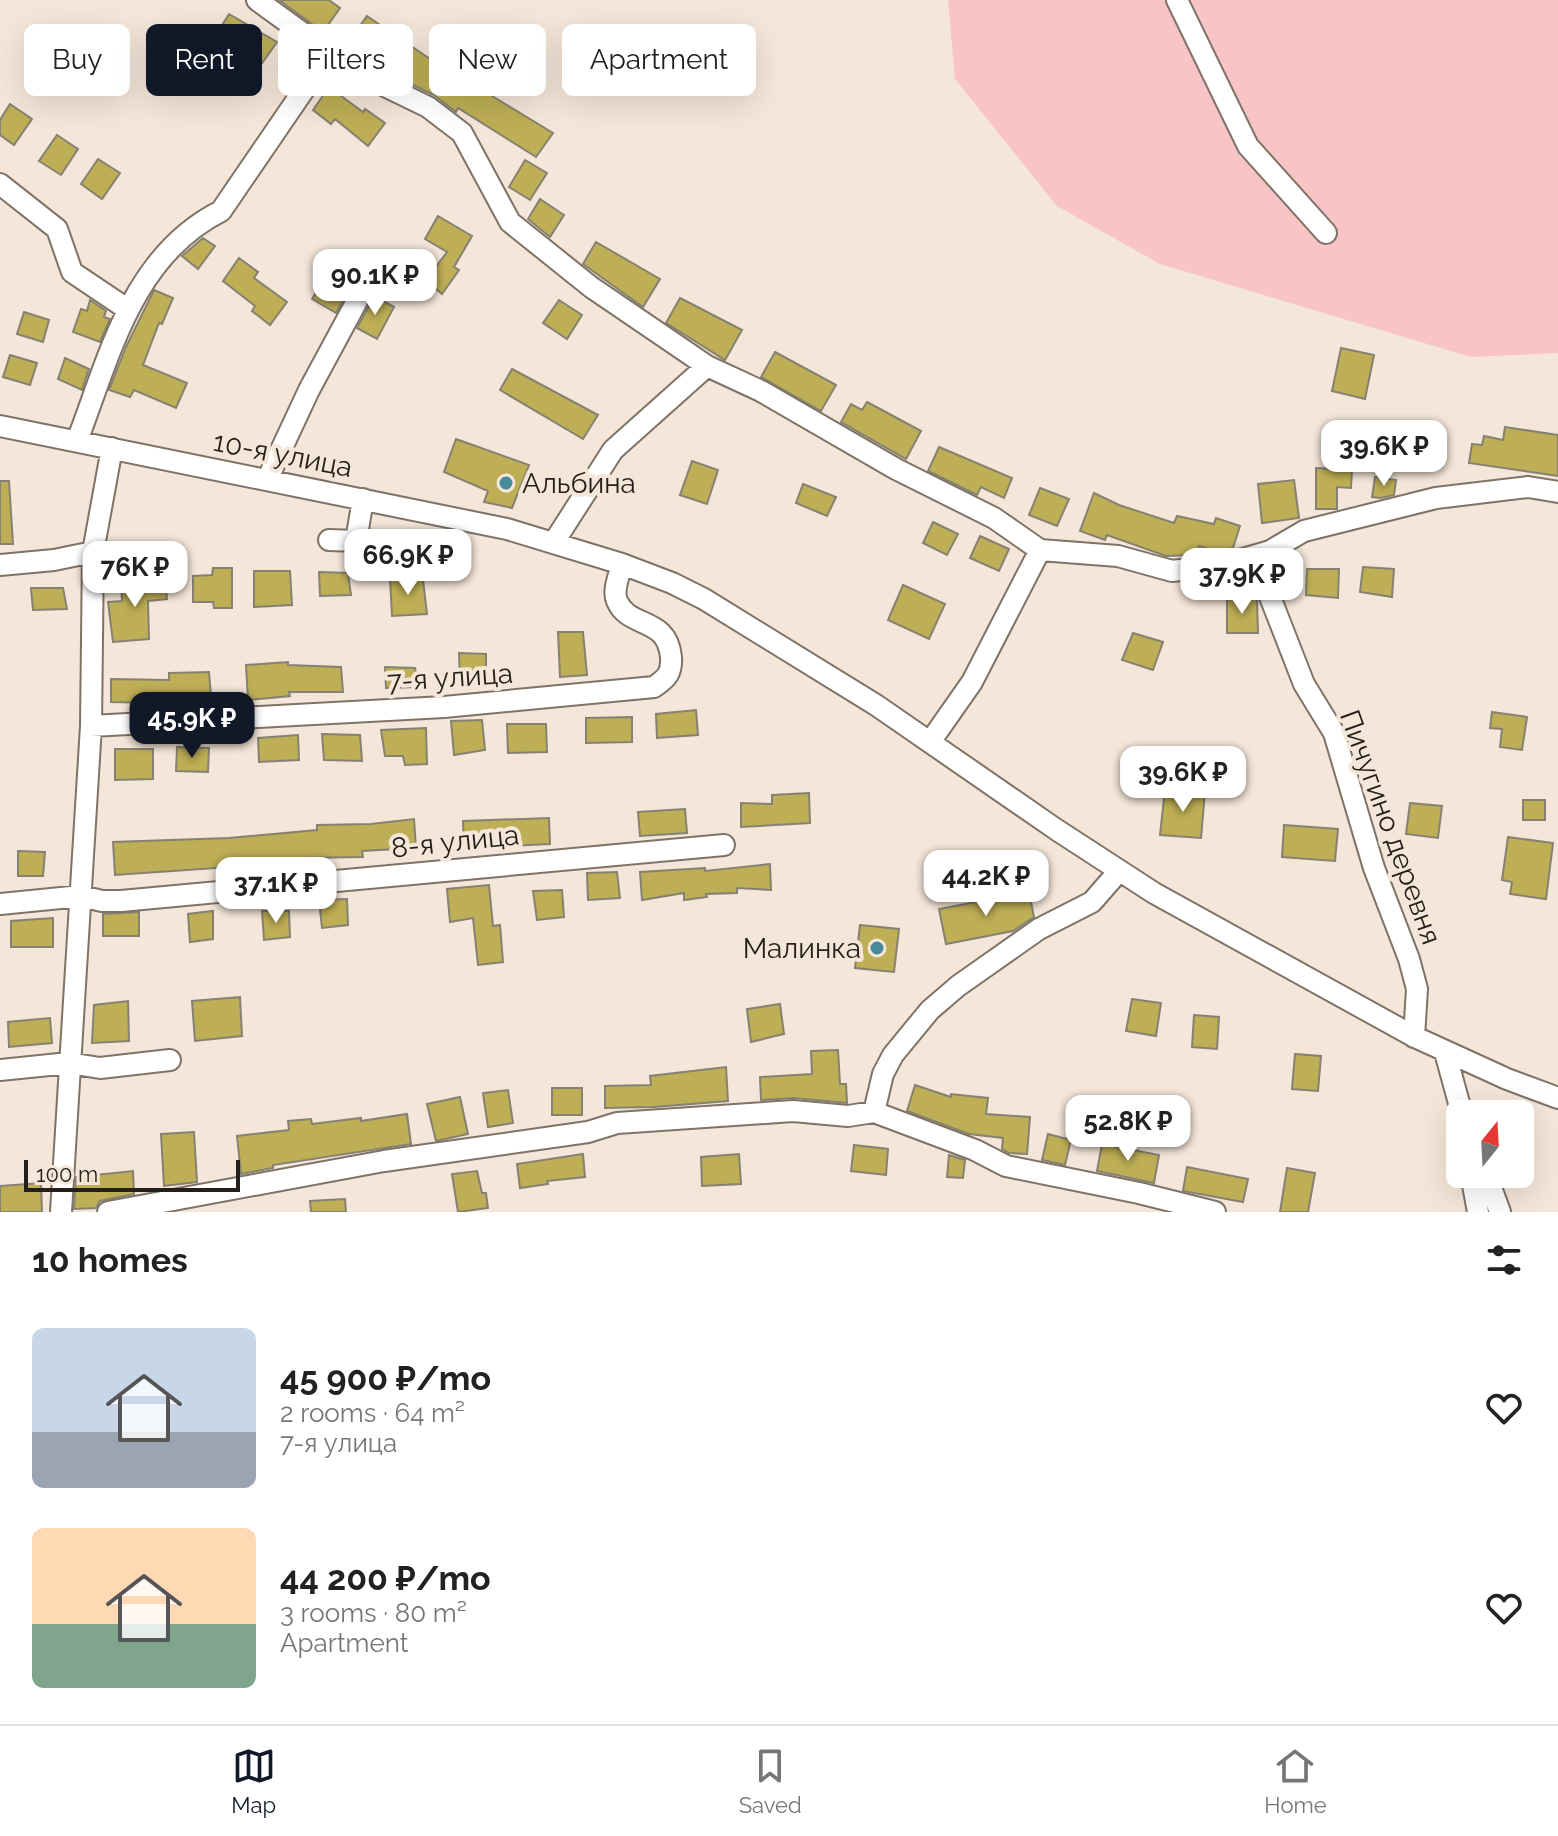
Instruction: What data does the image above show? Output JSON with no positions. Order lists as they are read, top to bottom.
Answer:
{
  "streets": {
    "street": [
      "10-я улица",
      "7-я улица",
      "Пичугино деревня",
      "8-я улица"
    ]
  },
  "crossings": [
    ["10-я улица", "7-я улица"],
    ["10-я улица", "Пичугино деревня"]
  ],
  "places": ["Альбина", "Малинка"],
  "scale_bar": "100 m",
  "north": "top",
  "page": {
    "chip": [
      "Buy",
      "Rent",
      "Filters",
      "New",
      "Apartment"
    ],
    "price": [
      "90.1K ₽",
      "39.6K ₽",
      "66.9K ₽",
      "76K ₽",
      "37.9K ₽",
      "45.9K ₽",
      "39.6K ₽",
      "44.2K ₽",
      "37.1K ₽",
      "52.8K ₽"
    ],
    "scale": "100 m",
    "heading": "10 homes",
    "list": [
      {
        "name": "45 900 ₽/mo",
        "note": "2 rooms · 64 m² · 7-я улица"
      },
      {
        "name": "44 200 ₽/mo",
        "note": "3 rooms · 80 m² · Apartment"
      }
    ],
    "tabs": ["Map", "Saved", "Home"]
  }
}
